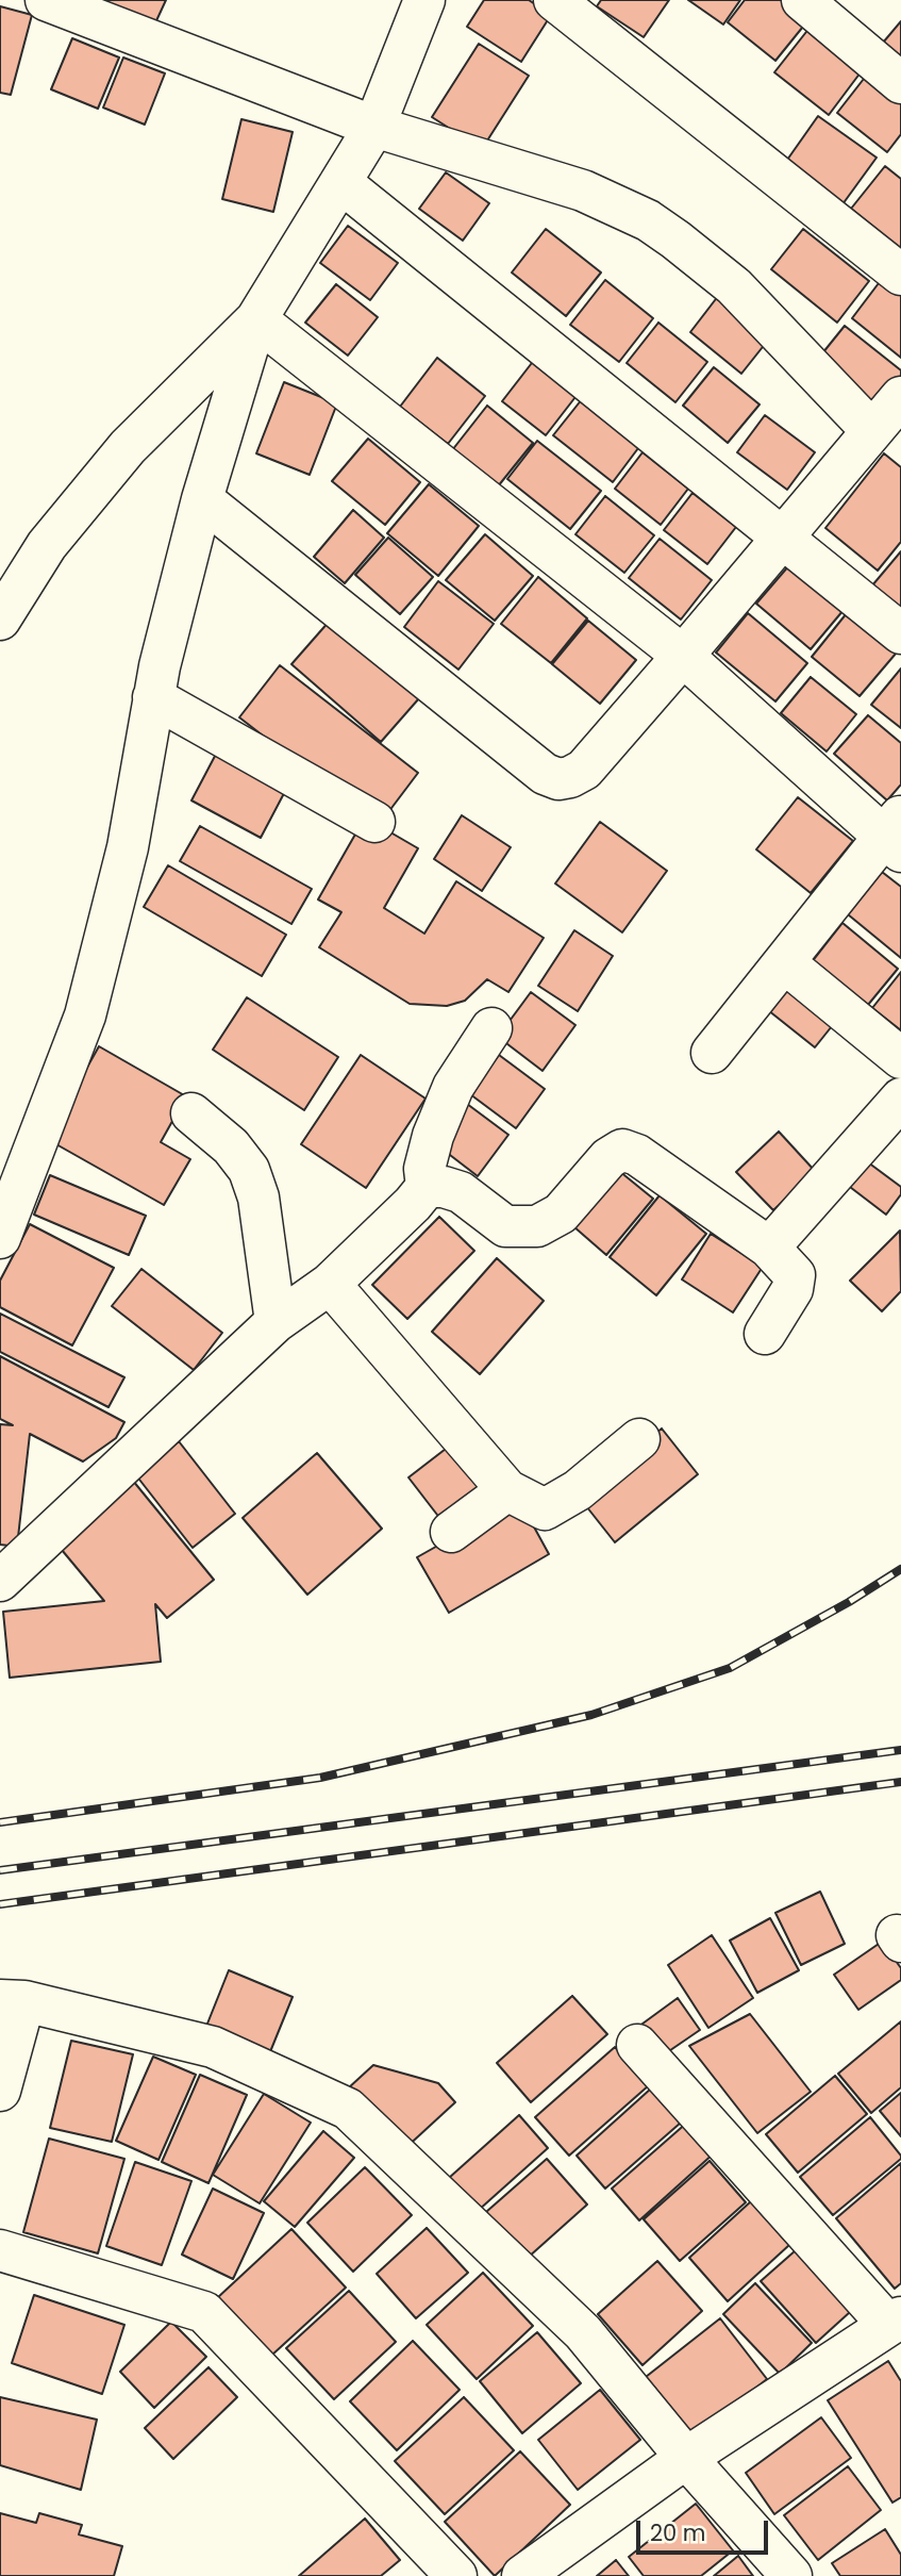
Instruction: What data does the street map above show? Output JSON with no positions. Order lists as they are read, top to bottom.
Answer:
{
  "scale_bar": "20 m"
}
